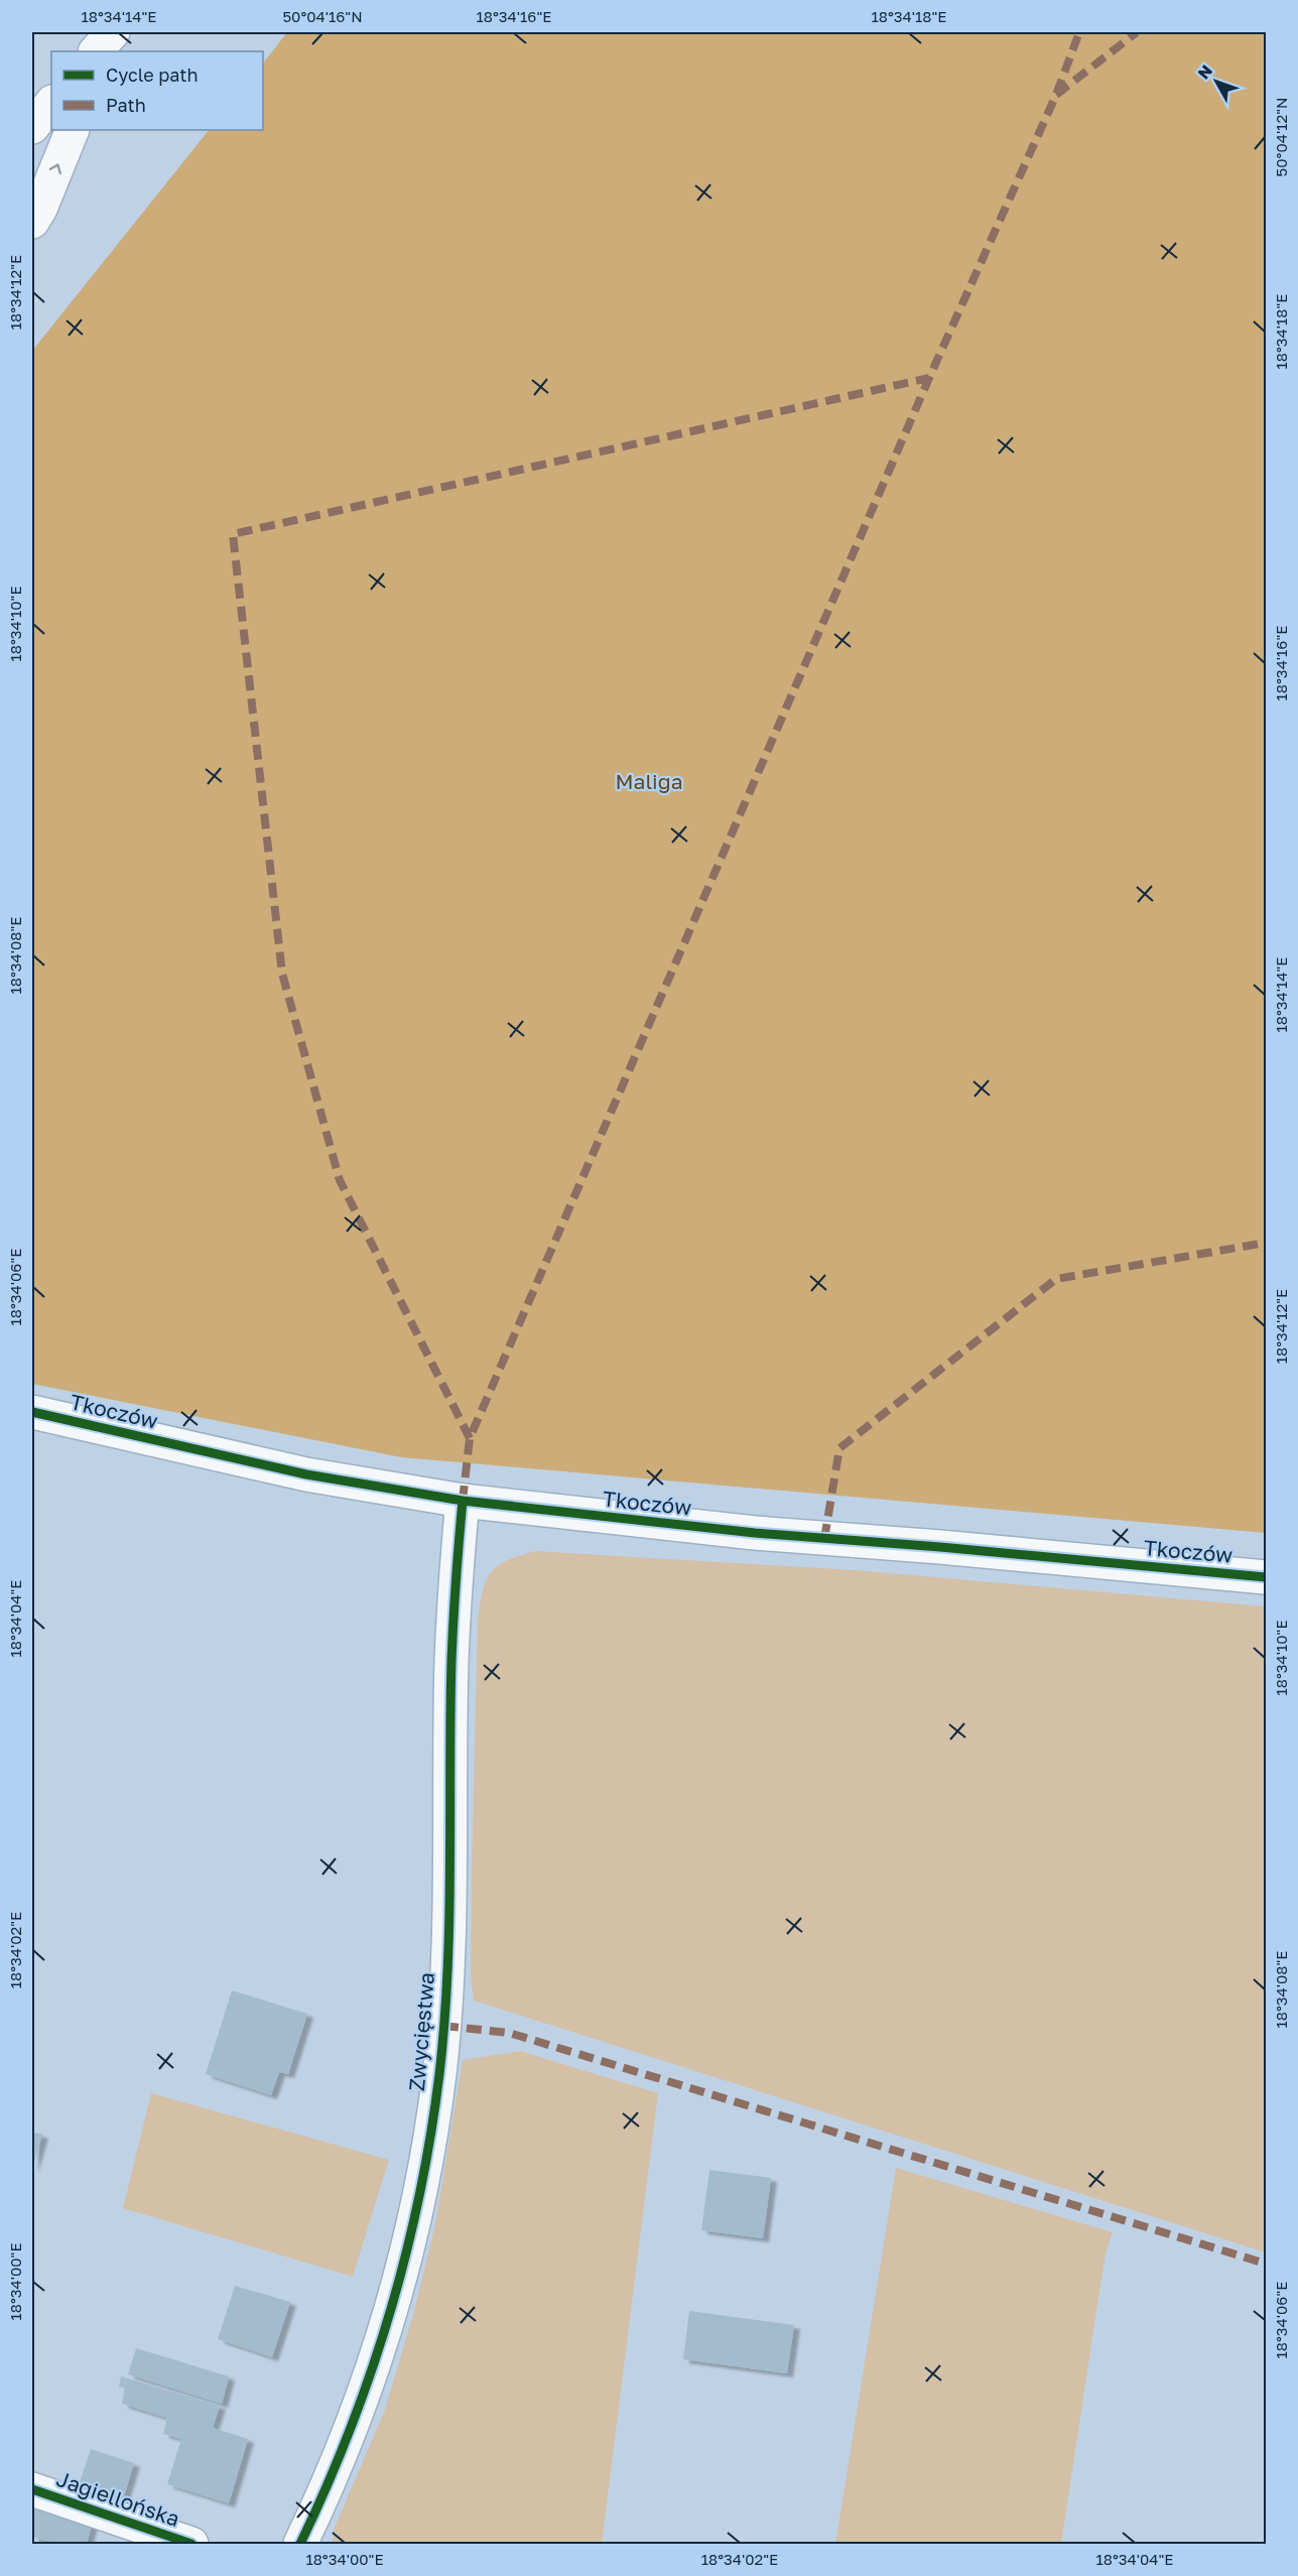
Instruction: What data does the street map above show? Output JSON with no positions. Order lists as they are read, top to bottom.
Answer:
{
  "streets": {
    "street": ["Tkoczów", "Zwycięstwa", "Jagiellońska"]
  },
  "crossings": [
    ["Tkoczów", "Zwycięstwa"]
  ],
  "parks": ["Maliga"],
  "legend": ["Cycle path", "Path"],
  "north": "top left",
  "coordinates": [
    "18°34'14\"E",
    "50°04'16\"N",
    "18°34'16\"E",
    "18°34'18\"E",
    "50°04'12\"N",
    "18°34'12\"E",
    "18°34'10\"E",
    "18°34'08\"E",
    "18°34'06\"E",
    "18°34'04\"E",
    "18°34'02\"E",
    "18°34'00\"E"
  ]
}
